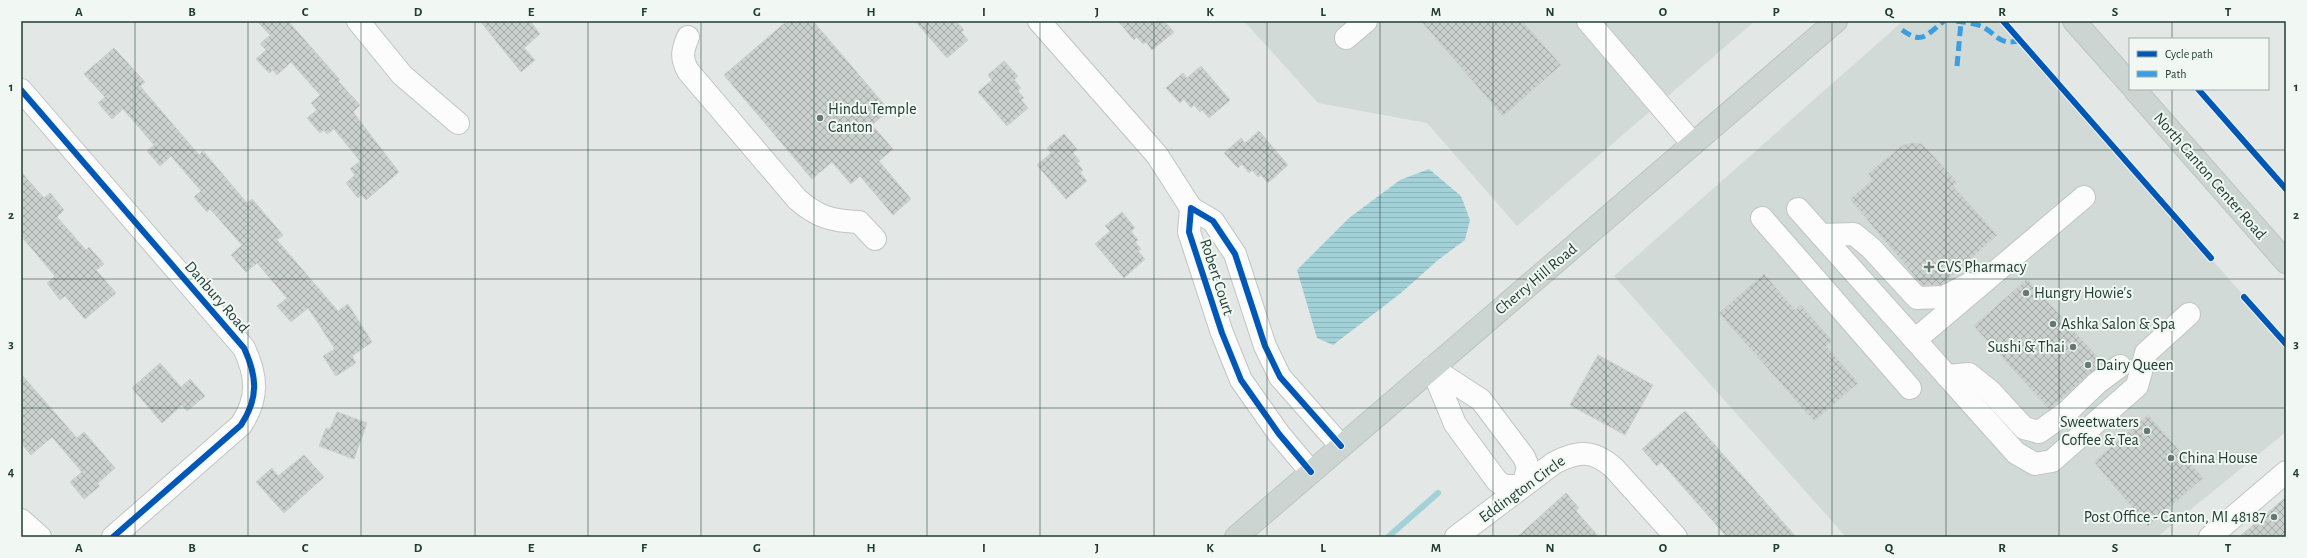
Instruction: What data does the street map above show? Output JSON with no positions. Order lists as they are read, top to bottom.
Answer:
{
  "streets": {
    "main road": ["North Canton Center Road", "Cherry Hill Road"],
    "street": ["Robert Court", "Danbury Road", "Eddington Circle"]
  },
  "crossings": [
    ["Robert Court", "Cherry Hill Road"]
  ],
  "places": {
    "other": [
      "Hindu Temple Canton",
      "Hungry Howie's",
      "Ashka Salon & Spa",
      "Sushi & Thai",
      "Dairy Queen",
      "Sweetwaters Coffee & Tea",
      "China House",
      "Post Office - Canton, MI 48187"
    ],
    "health": ["CVS Pharmacy"]
  },
  "legend": ["Cycle path", "Path"],
  "grid": {
    "columns": [
      "A",
      "B",
      "C",
      "D",
      "E",
      "F",
      "G",
      "H",
      "I",
      "J",
      "K",
      "L",
      "M",
      "N",
      "O",
      "P",
      "Q",
      "R",
      "S",
      "T"
    ],
    "rows": [
      "1",
      "2",
      "3",
      "4"
    ]
  }
}
